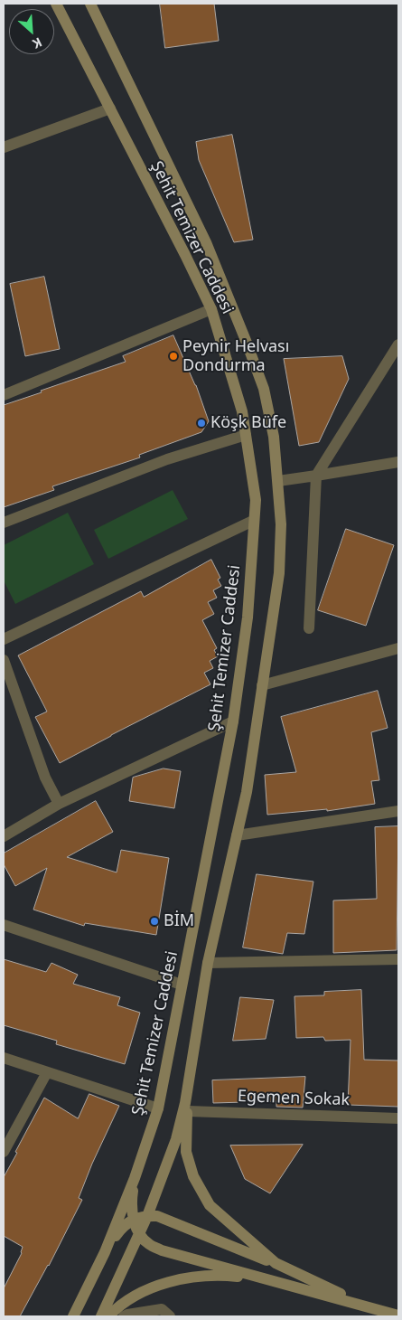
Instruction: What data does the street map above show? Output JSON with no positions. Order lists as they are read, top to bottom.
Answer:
{
  "streets": {
    "main road": ["Şehit Temizer Caddesi"],
    "street": ["Egemen Sokak"]
  },
  "crossings": [
    ["Şehit Temizer Caddesi", "Egemen Sokak"]
  ],
  "places": ["Peynir Helvası Dondurma", "Köşk Büfe", "BİM"],
  "north": "bottom right"
}
